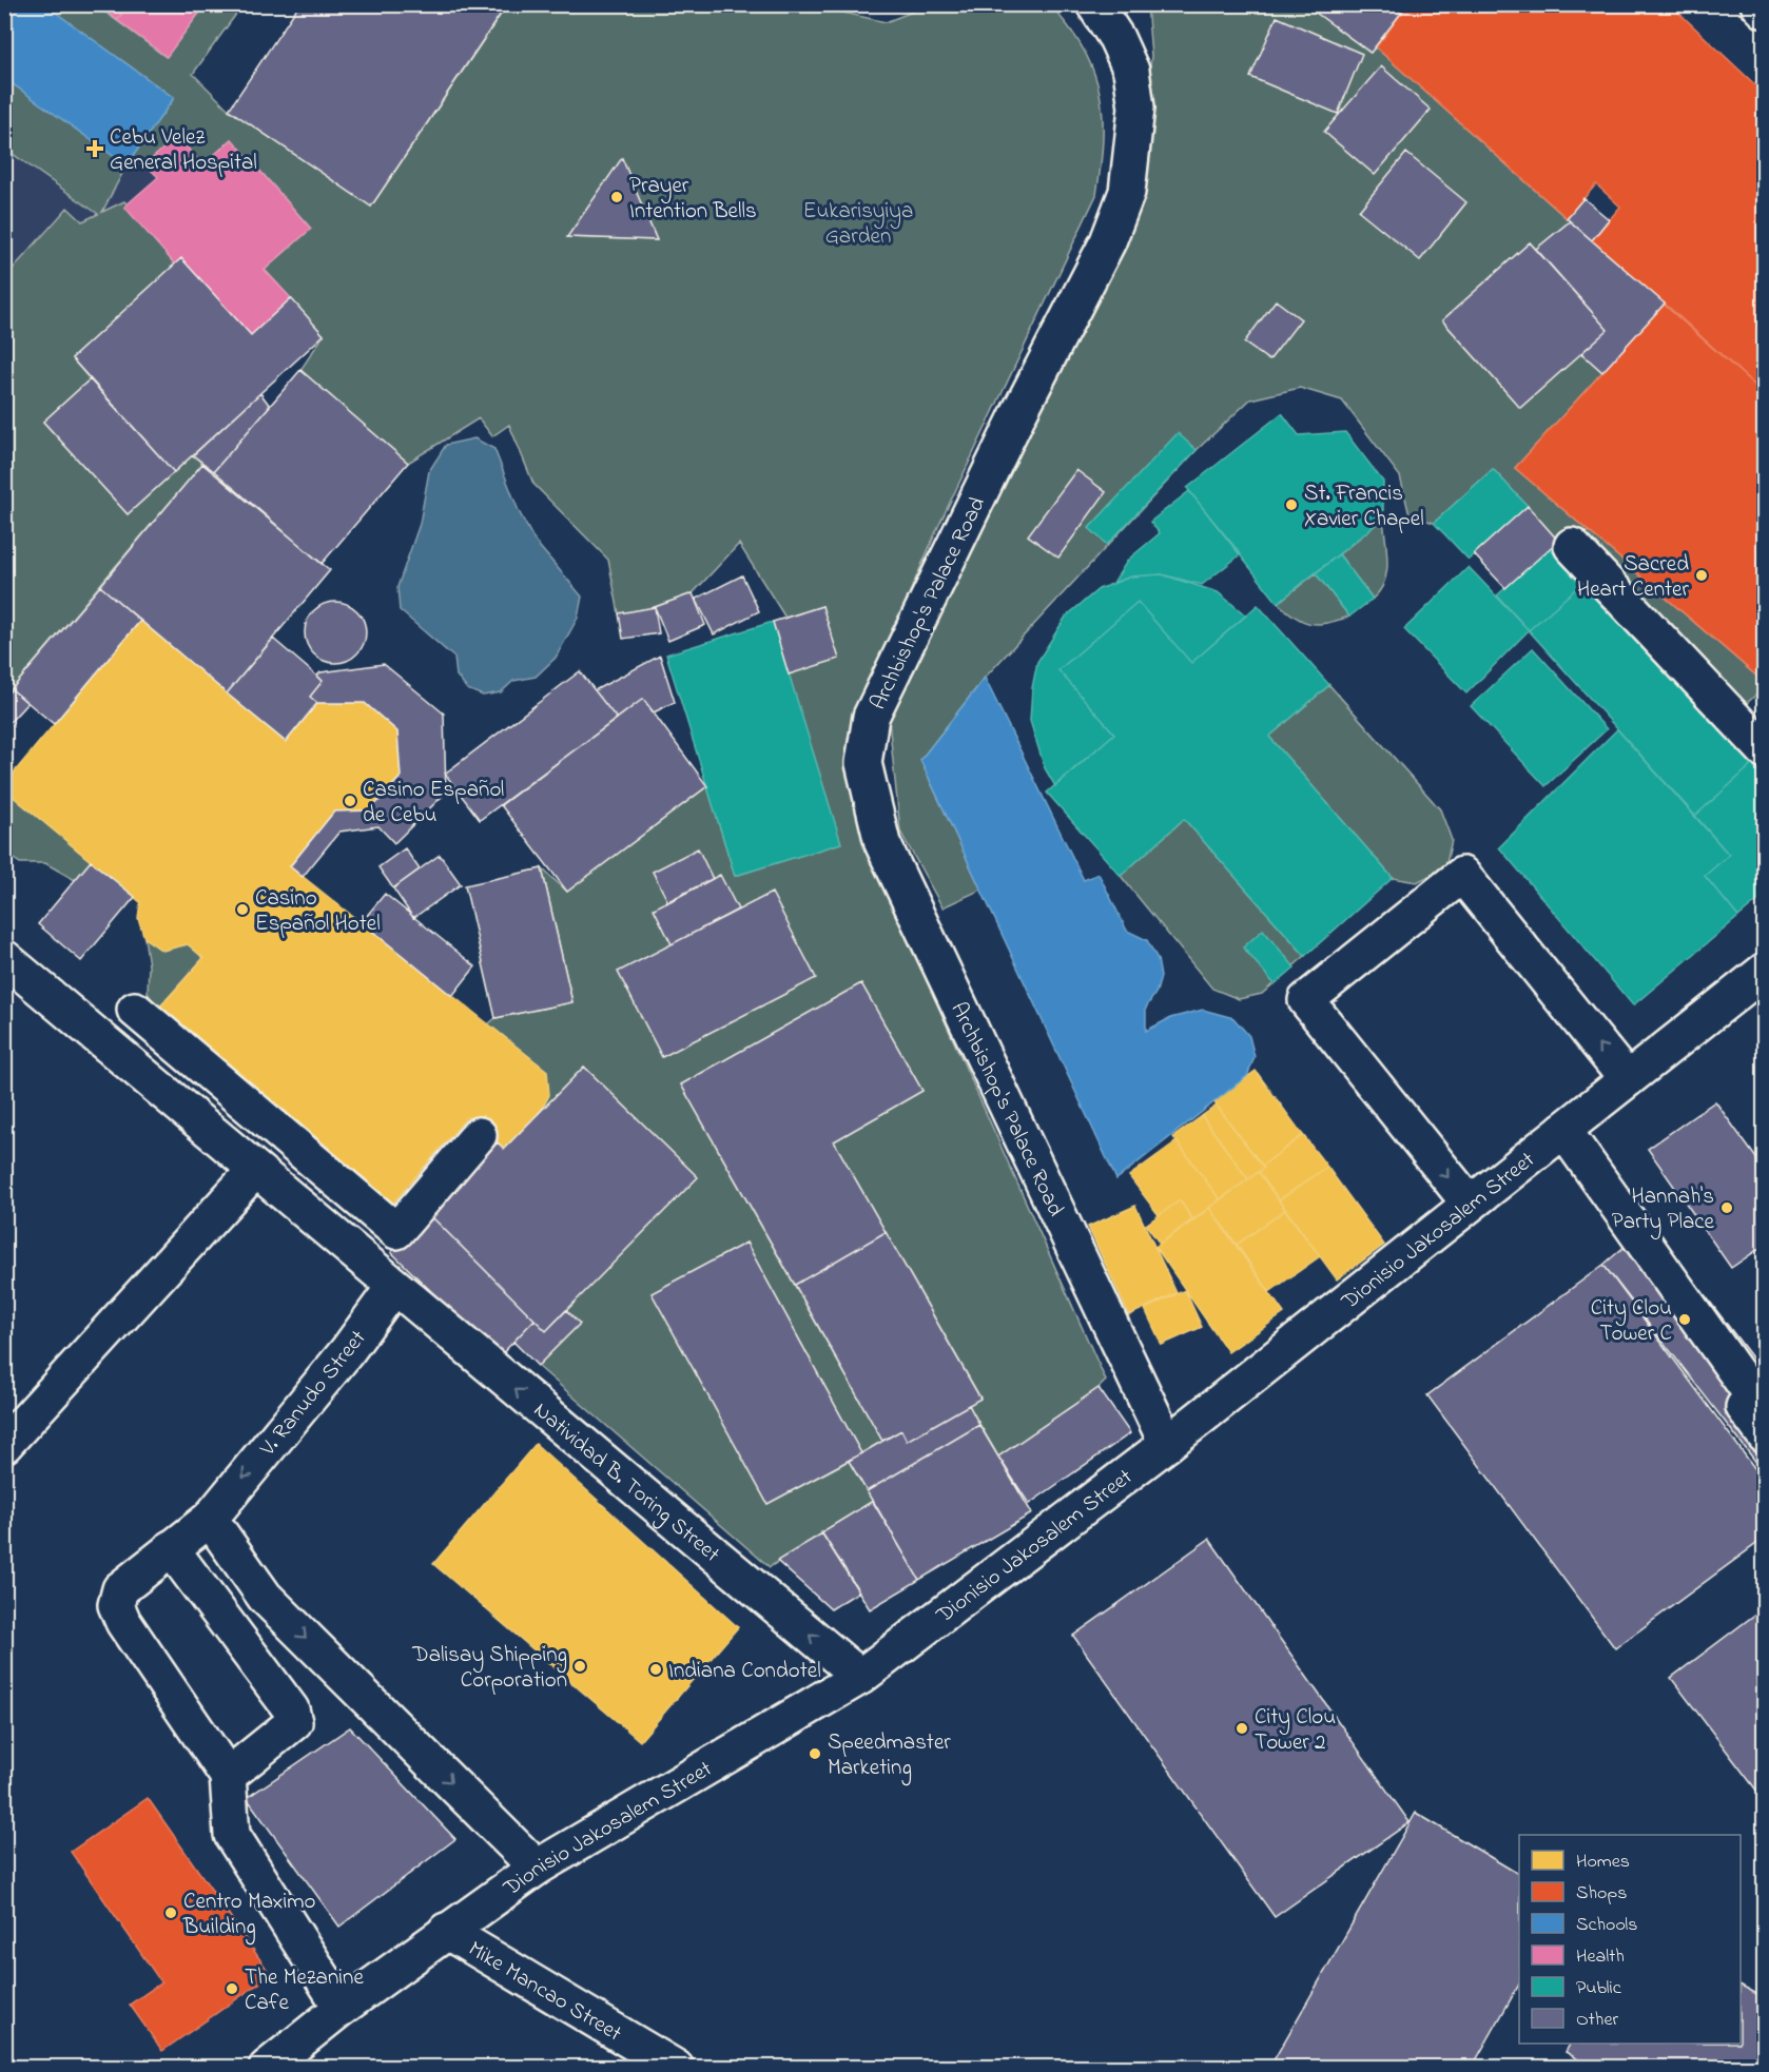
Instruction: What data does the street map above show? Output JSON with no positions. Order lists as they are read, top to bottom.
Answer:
{
  "streets": {
    "street": [
      "Archbishop's Palace Road",
      "Dionisio Jakosalem Street",
      "V. Ranudo Street",
      "Natividad B. Toring Street",
      "Mike Mancao Street"
    ]
  },
  "crossings": [
    ["Archbishop's Palace Road", "Dionisio Jakosalem Street"],
    ["Dionisio Jakosalem Street", "Natividad B. Toring Street"],
    ["Dionisio Jakosalem Street", "Mike Mancao Street"],
    ["V. Ranudo Street", "Natividad B. Toring Street"]
  ],
  "one_way": ["Natividad B. Toring Street"],
  "parks": ["Eukarisyiya Garden"],
  "places": {
    "health": ["Cebu Velez General Hospital"],
    "other": [
      "Prayer Intention Bells",
      "St. Francis Xavier Chapel",
      "Sacred Heart Center",
      "Casino Español de Cebu",
      "Casino Español Hotel",
      "Hannah's Party Place",
      "City Clou Tower C",
      "Dalisay Shipping Corporation",
      "Indiana Condotel",
      "City Clou Tower 2",
      "Speedmaster Marketing",
      "Centro Maximo Building",
      "The Mezanine Cafe"
    ]
  },
  "legend": [
    "Homes",
    "Shops",
    "Schools",
    "Health",
    "Public",
    "Other"
  ]
}
